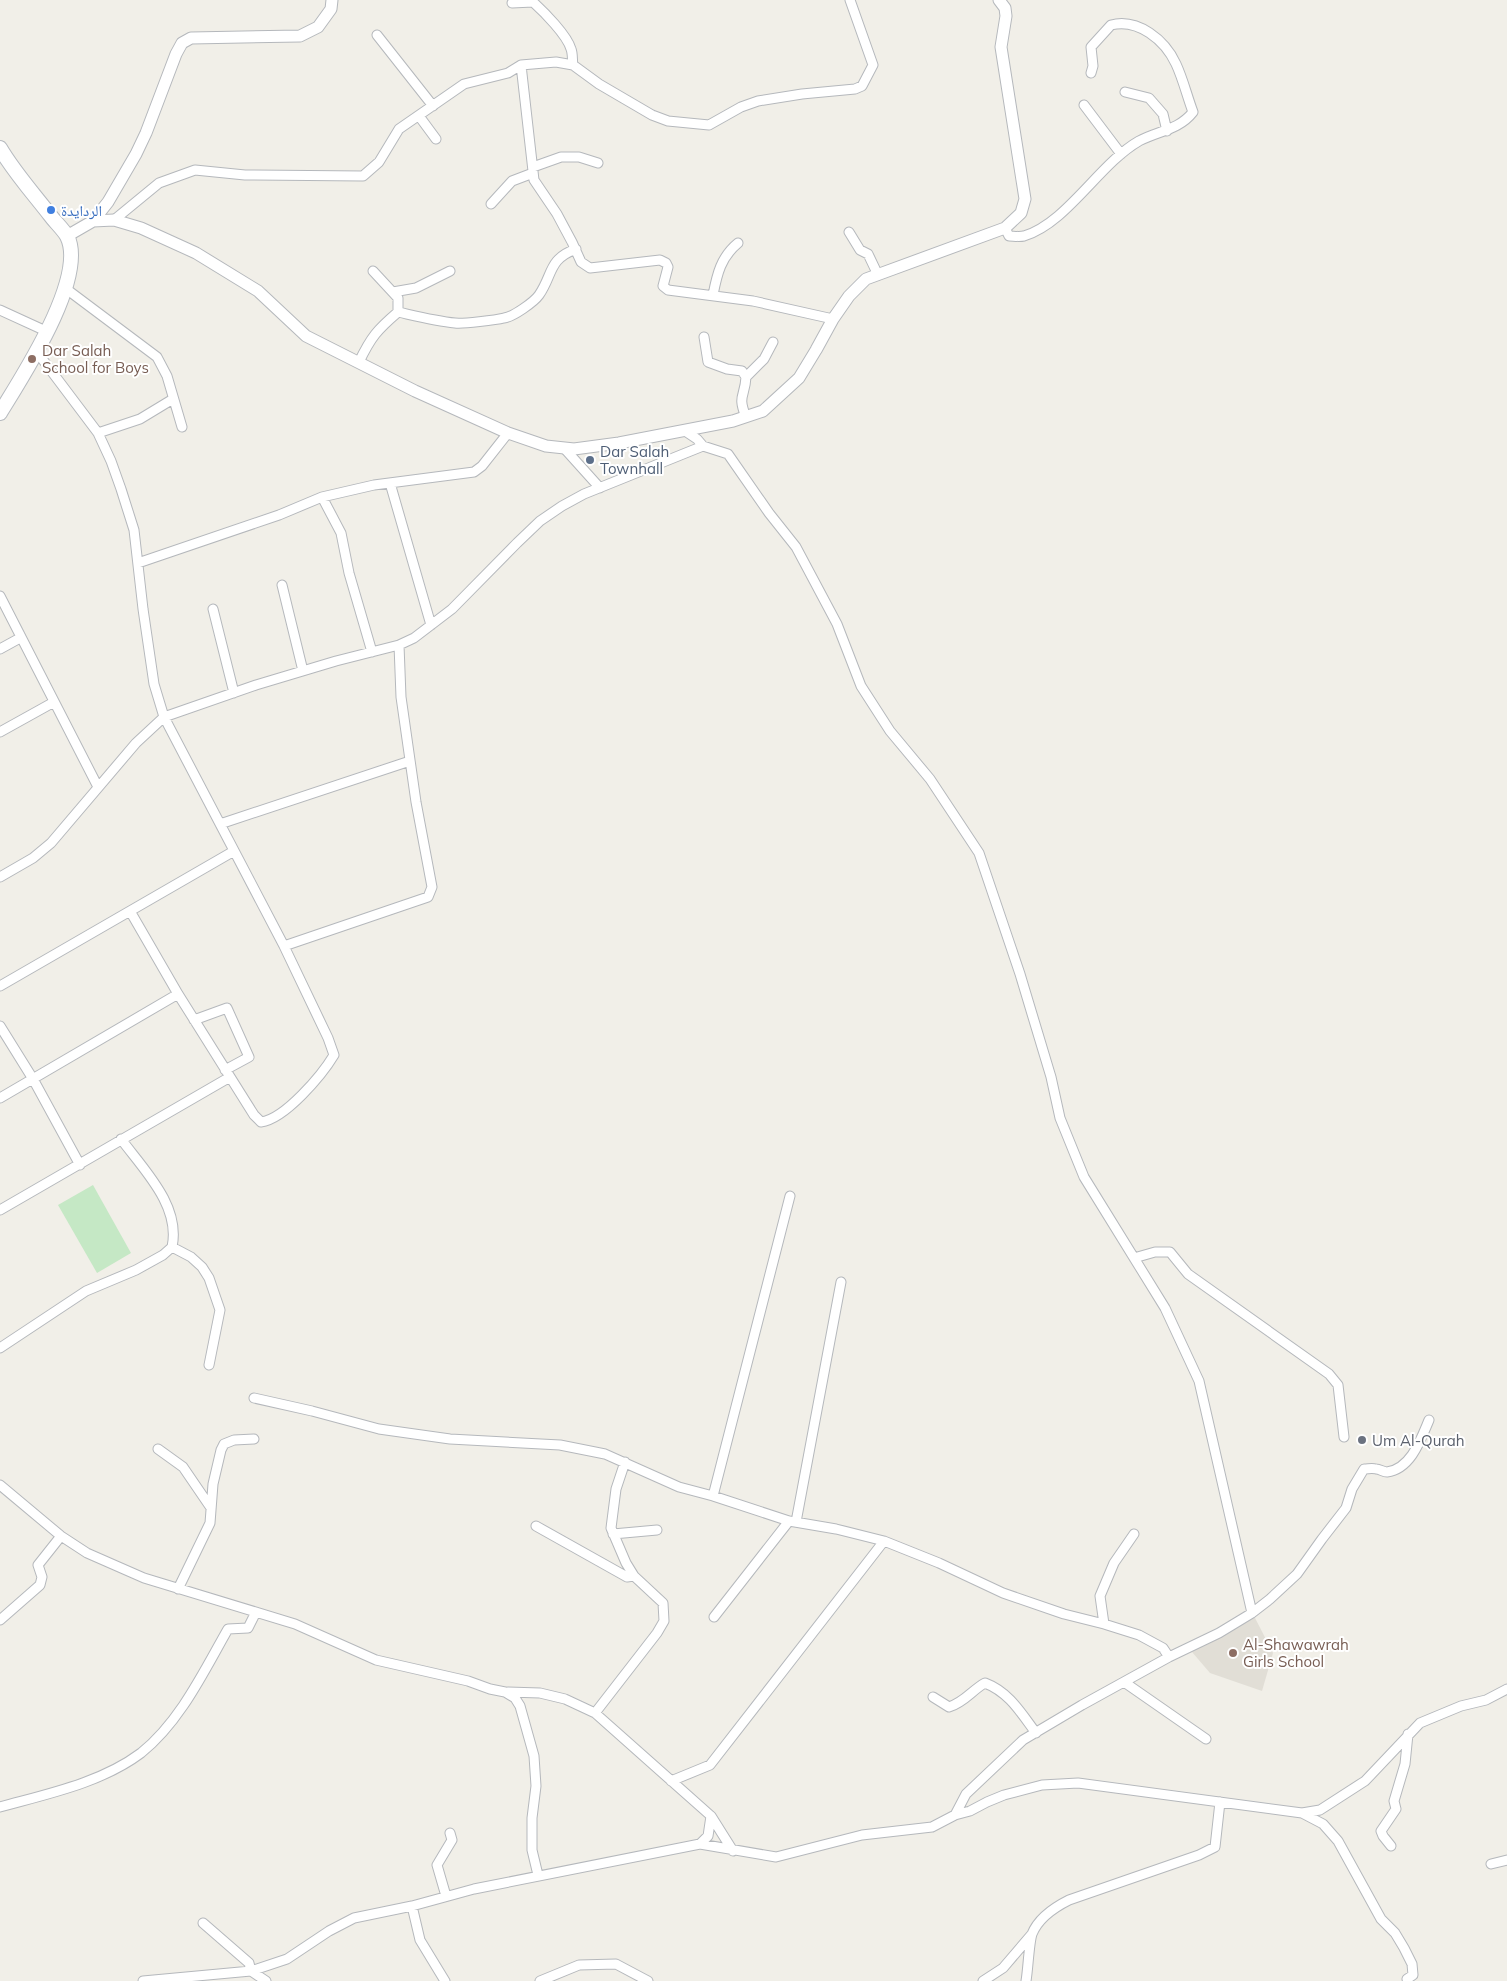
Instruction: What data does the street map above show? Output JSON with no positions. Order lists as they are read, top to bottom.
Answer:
{
  "places": [
    "الردايدة",
    "Dar Salah School for Boys",
    "Dar Salah Townhall",
    "Um Al-Qurah",
    "Al-Shawawrah Girls School"
  ]
}
